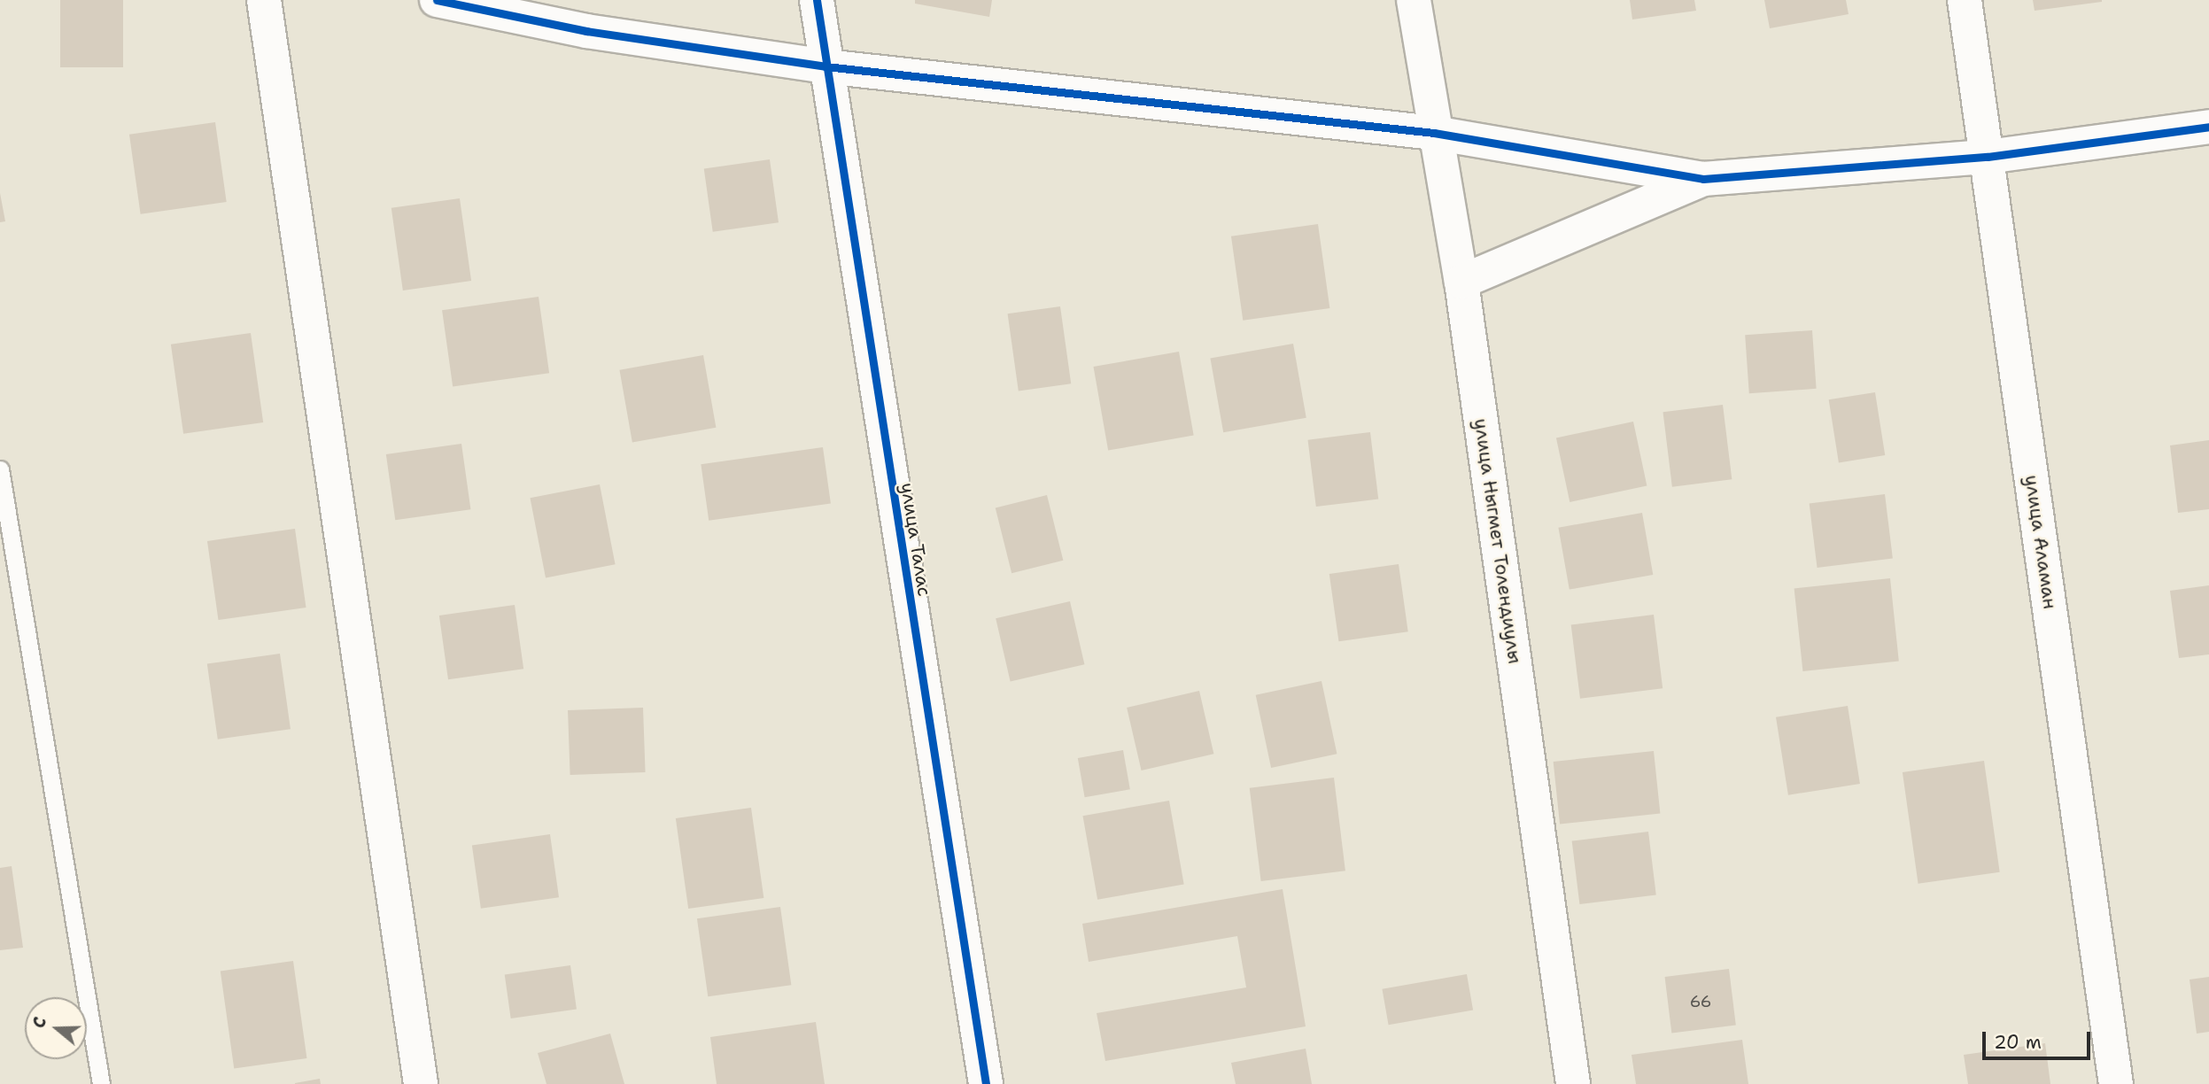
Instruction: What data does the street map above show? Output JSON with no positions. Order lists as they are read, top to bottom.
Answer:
{
  "streets": {
    "street": ["улица Талас", "улица Ныгмет Толендиулы", "улица Аламан"]
  },
  "house_numbers": ["66"],
  "scale_bar": "20 m",
  "north": "left"
}
